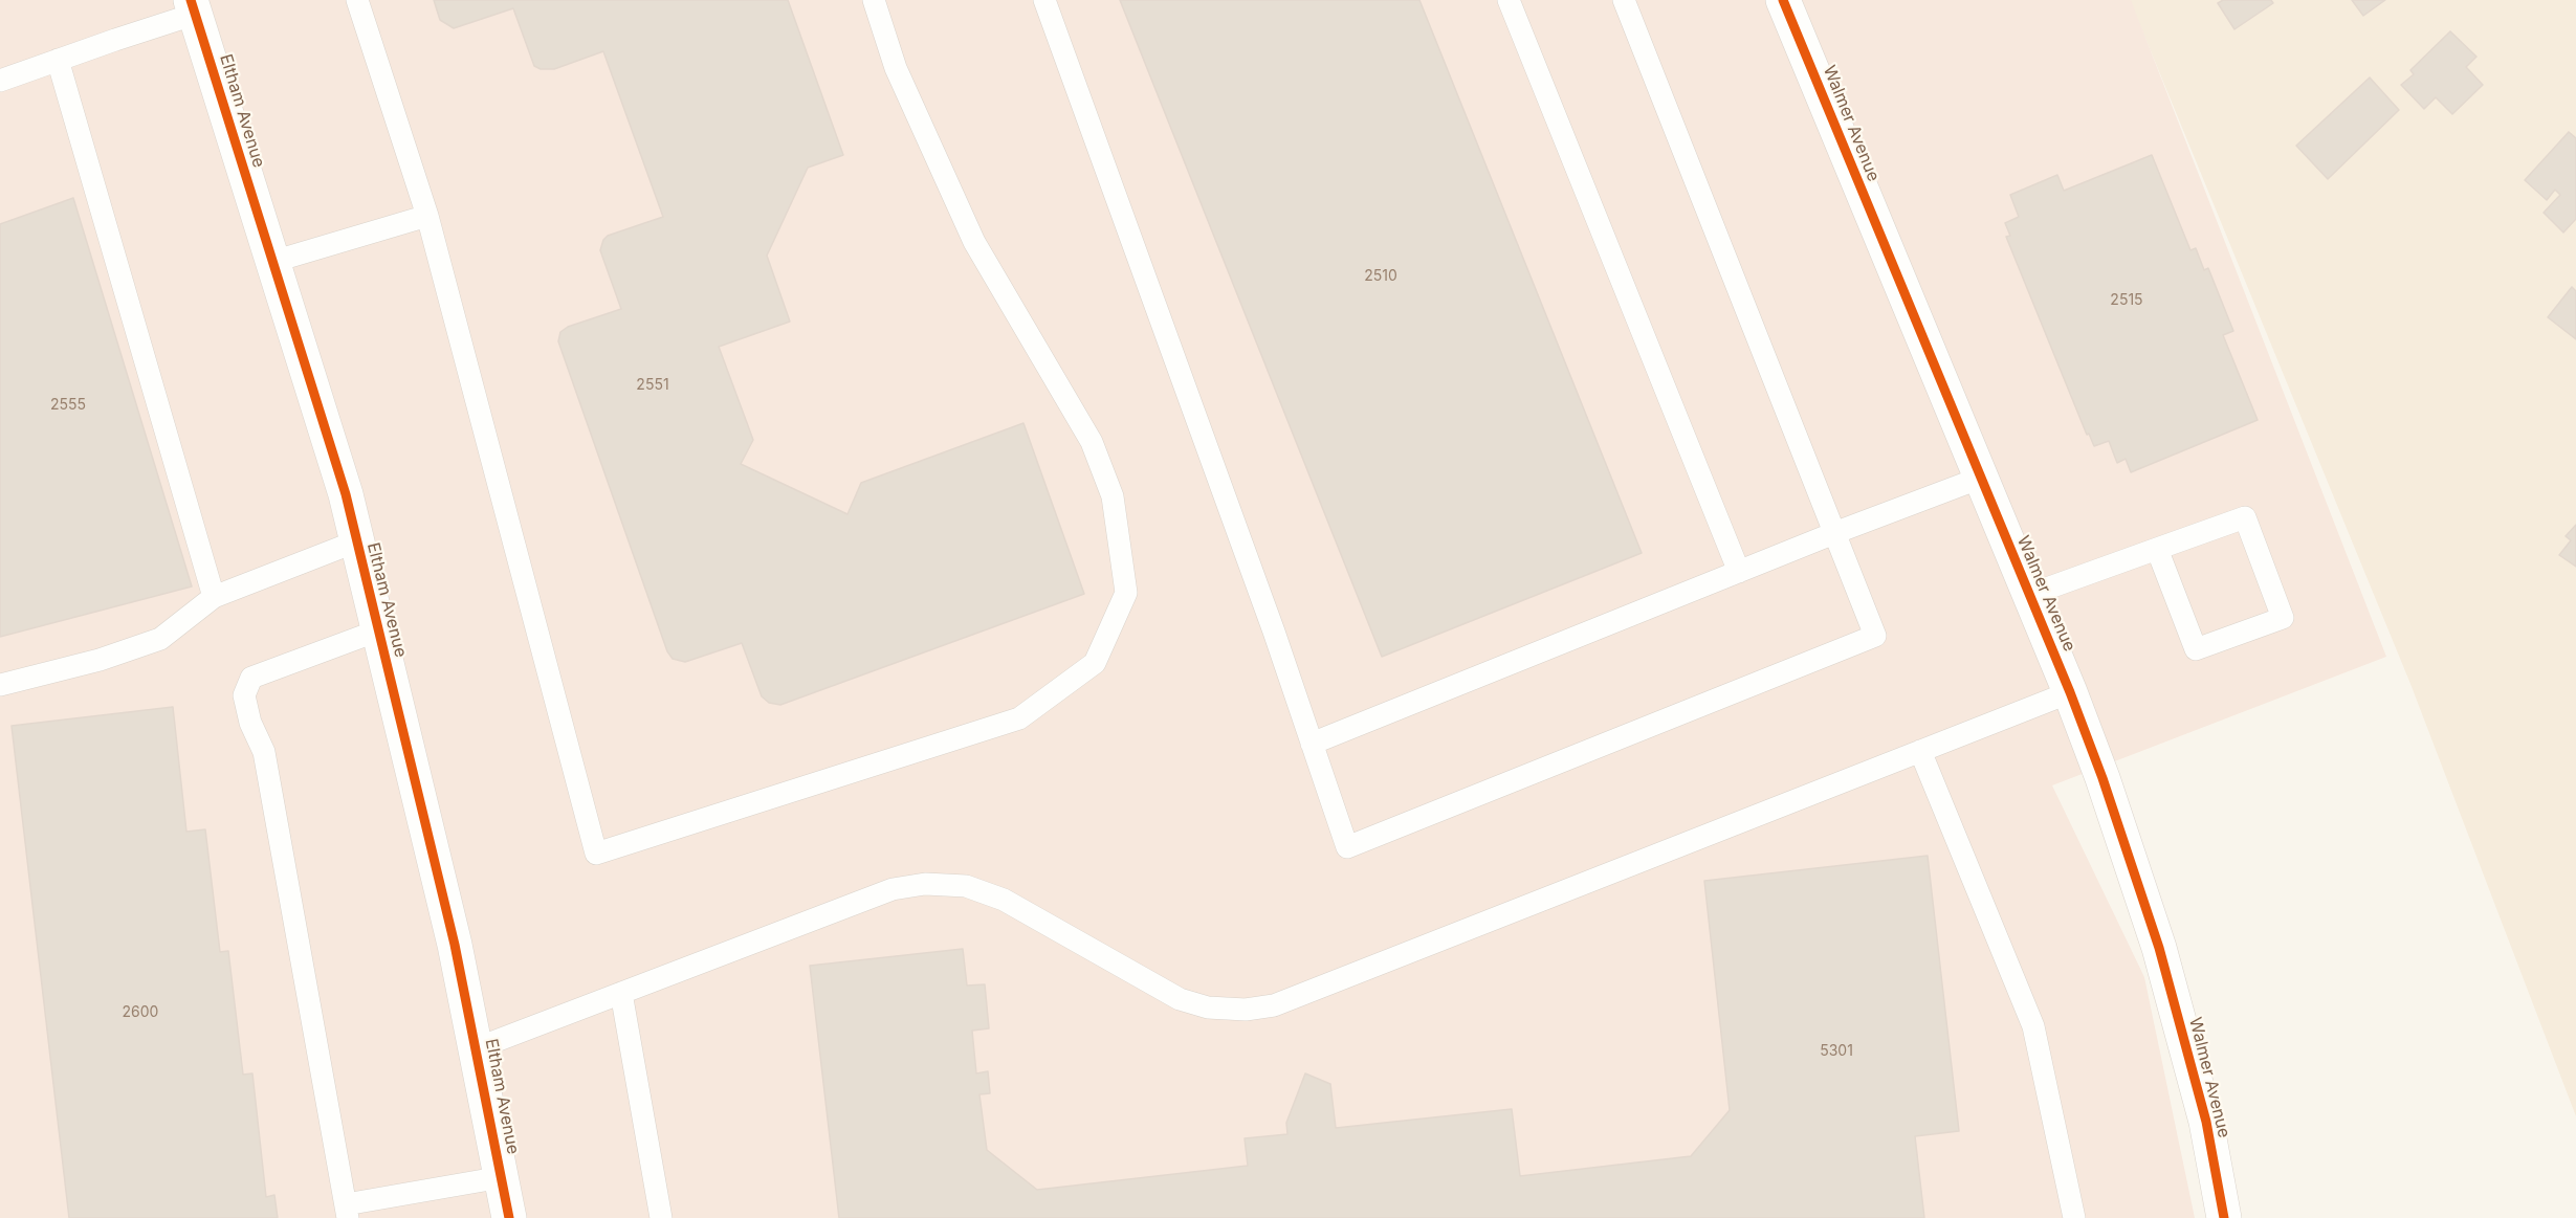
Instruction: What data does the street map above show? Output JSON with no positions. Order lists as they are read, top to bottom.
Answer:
{
  "streets": {
    "street": ["Eltham Avenue", "Walmer Avenue"]
  },
  "house_numbers": [
    "2510",
    "2515",
    "2551",
    "2555",
    "2600",
    "5301"
  ]
}
